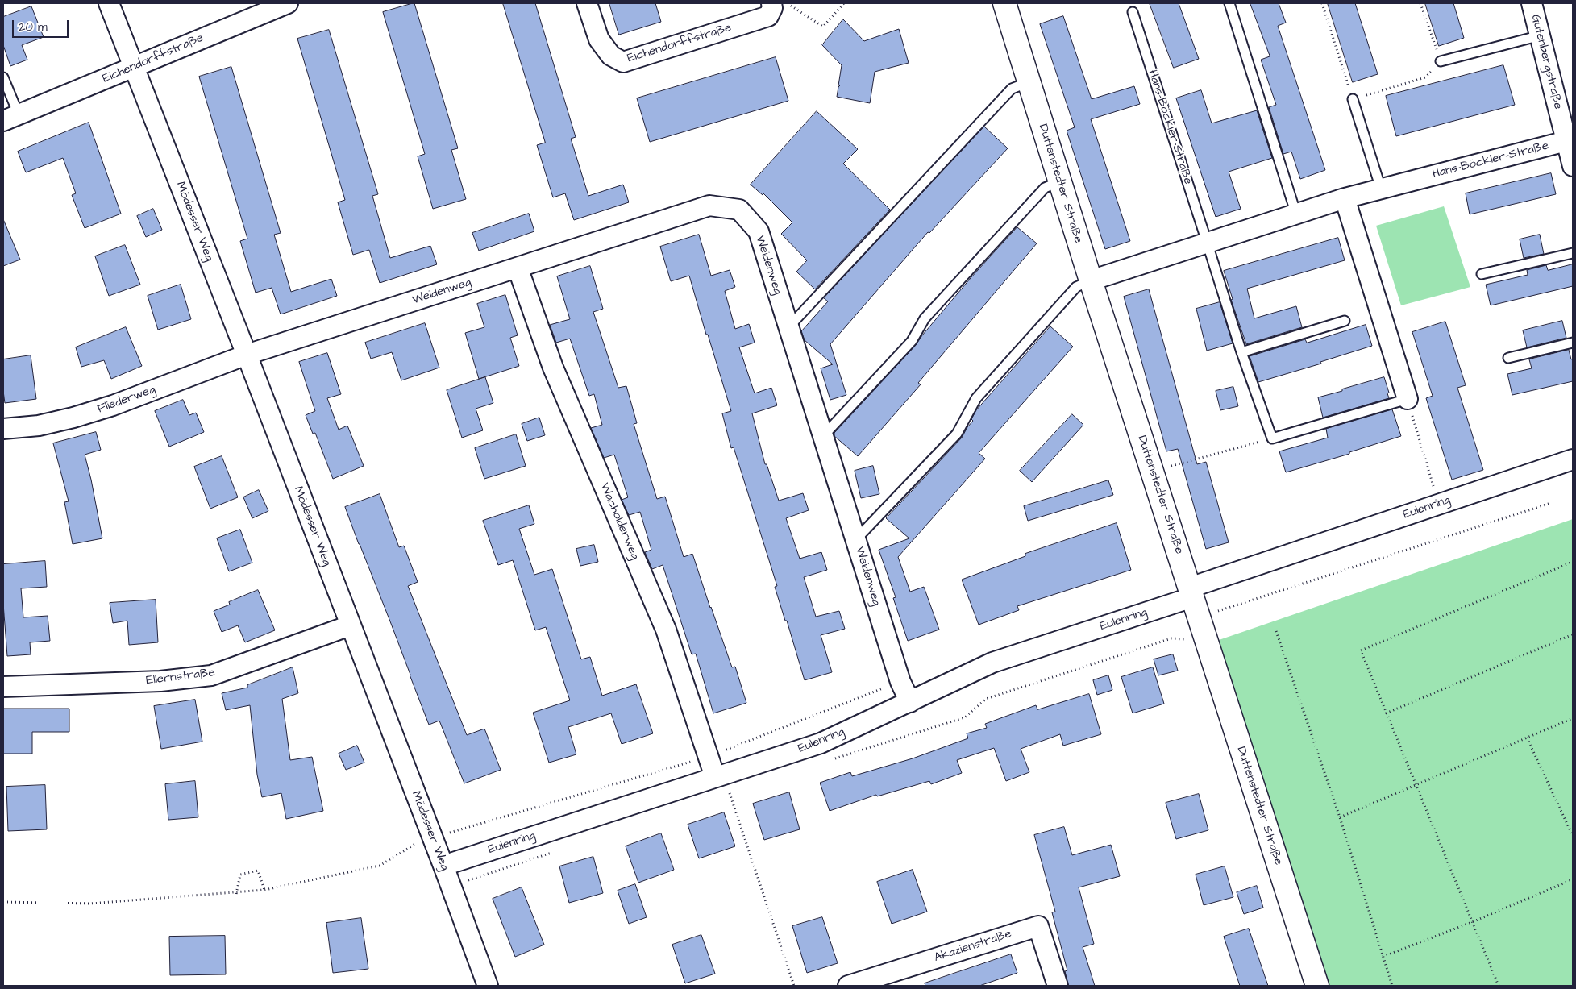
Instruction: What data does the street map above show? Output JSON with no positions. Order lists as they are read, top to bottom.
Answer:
{
  "streets": {
    "street": [
      "Eichendorffstraße",
      "Gutenbergstraße",
      "Hans-Böckler-Straße",
      "Duttenstedter Straße",
      "Mödesser Weg",
      "Weidenweg",
      "Fliederweg",
      "Eulenring",
      "Wacholderweg",
      "Ellernstraße",
      "Akazienstraße"
    ]
  },
  "crossings": [
    ["Eichendorffstraße", "Mödesser Weg"],
    ["Gutenbergstraße", "Hans-Böckler-Straße"],
    ["Hans-Böckler-Straße", "Duttenstedter Straße"],
    ["Duttenstedter Straße", "Eulenring"],
    ["Mödesser Weg", "Weidenweg"],
    ["Mödesser Weg", "Fliederweg"],
    ["Mödesser Weg", "Eulenring"],
    ["Mödesser Weg", "Ellernstraße"],
    ["Weidenweg", "Fliederweg"],
    ["Weidenweg", "Eulenring"],
    ["Weidenweg", "Wacholderweg"],
    ["Eulenring", "Wacholderweg"]
  ],
  "scale_bar": "20 m"
}
